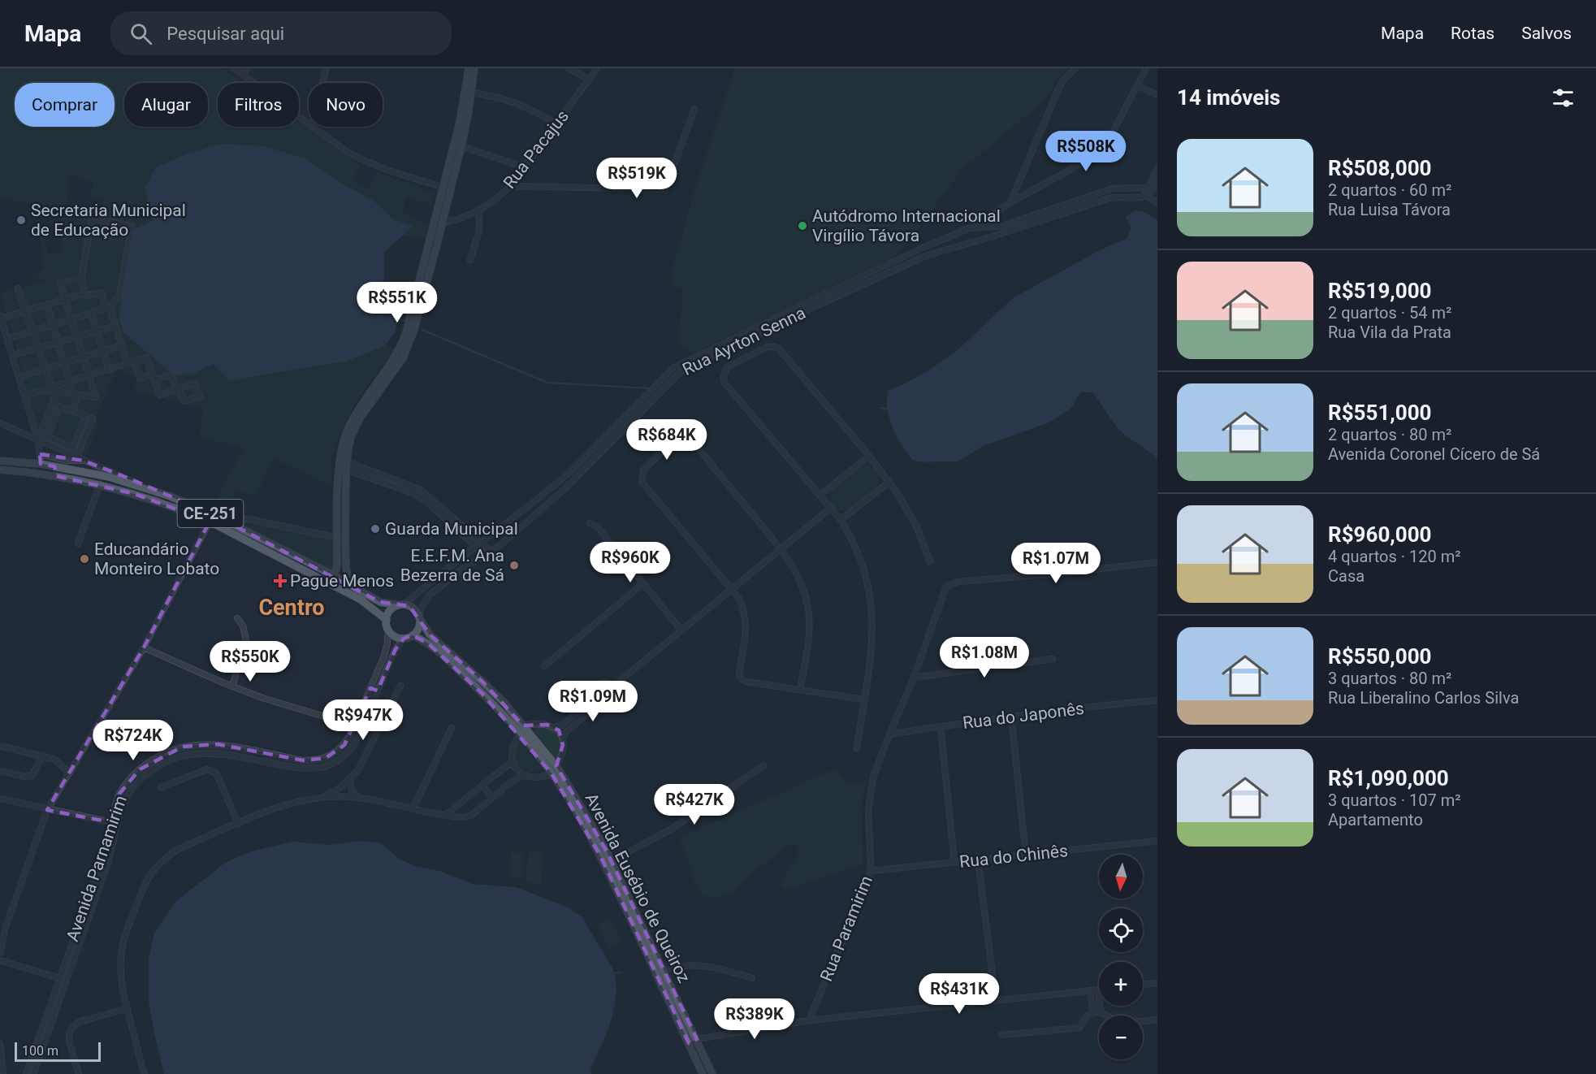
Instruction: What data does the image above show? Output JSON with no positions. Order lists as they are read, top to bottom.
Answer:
{
  "streets": {
    "main road": ["CE-251", "Avenida Eusébio de Queiroz"],
    "street": [
      "Rua Pacajus",
      "Rua Ayrton Senna",
      "Rua do Japonês",
      "Rua do Chinês",
      "Avenida Parnamirim",
      "Rua Paramirim"
    ]
  },
  "crossings": [
    ["Rua Ayrton Senna", "CE-251"],
    ["Rua Ayrton Senna", "Avenida Parnamirim"],
    ["Rua Ayrton Senna", "Avenida Eusébio de Queiroz"],
    ["CE-251", "Avenida Parnamirim"],
    ["CE-251", "Avenida Eusébio de Queiroz"],
    ["Rua do Japonês", "Rua Paramirim"],
    ["Rua do Chinês", "Rua Paramirim"],
    ["Avenida Parnamirim", "Avenida Eusébio de Queiroz"]
  ],
  "districts": ["Centro"],
  "places": {
    "other": [
      "Secretaria Municipal de Educação",
      "Autódromo Internacional Virgílio Távora",
      "Guarda Municipal",
      "Educandário Monteiro Lobato",
      "E.E.F.M. Ana Bezerra de Sá"
    ],
    "health": ["Pague Menos"]
  },
  "scale_bar": "100 m",
  "north": "bottom",
  "page": {
    "header": "Mapa",
    "search": "Pesquisar aqui",
    "nav": ["Mapa", "Rotas", "Salvos"],
    "heading": "14 imóveis",
    "chip": [
      "Comprar",
      "Alugar",
      "Filtros",
      "Novo"
    ],
    "list": [
      {
        "name": "R$508,000",
        "note": "2 quartos · 60 m² · Rua Luisa Távora"
      },
      {
        "name": "R$519,000",
        "note": "2 quartos · 54 m² · Rua Vila da Prata"
      },
      {
        "name": "R$551,000",
        "note": "2 quartos · 80 m² · Avenida Coronel Cícero de Sá"
      },
      {
        "name": "R$960,000",
        "note": "4 quartos · 120 m² · Casa"
      },
      {
        "name": "R$550,000",
        "note": "3 quartos · 80 m² · Rua Liberalino Carlos Silva"
      },
      {
        "name": "R$1,090,000",
        "note": "3 quartos · 107 m² · Apartamento"
      }
    ],
    "price": [
      "R$508K",
      "R$519K",
      "R$551K",
      "R$684K",
      "R$960K",
      "R$1.07M",
      "R$1.08M",
      "R$550K",
      "R$1.09M",
      "R$947K",
      "R$724K",
      "R$427K",
      "R$431K",
      "R$389K"
    ],
    "map_buttons": ["+", "−"],
    "scale": "100 m"
  }
}
